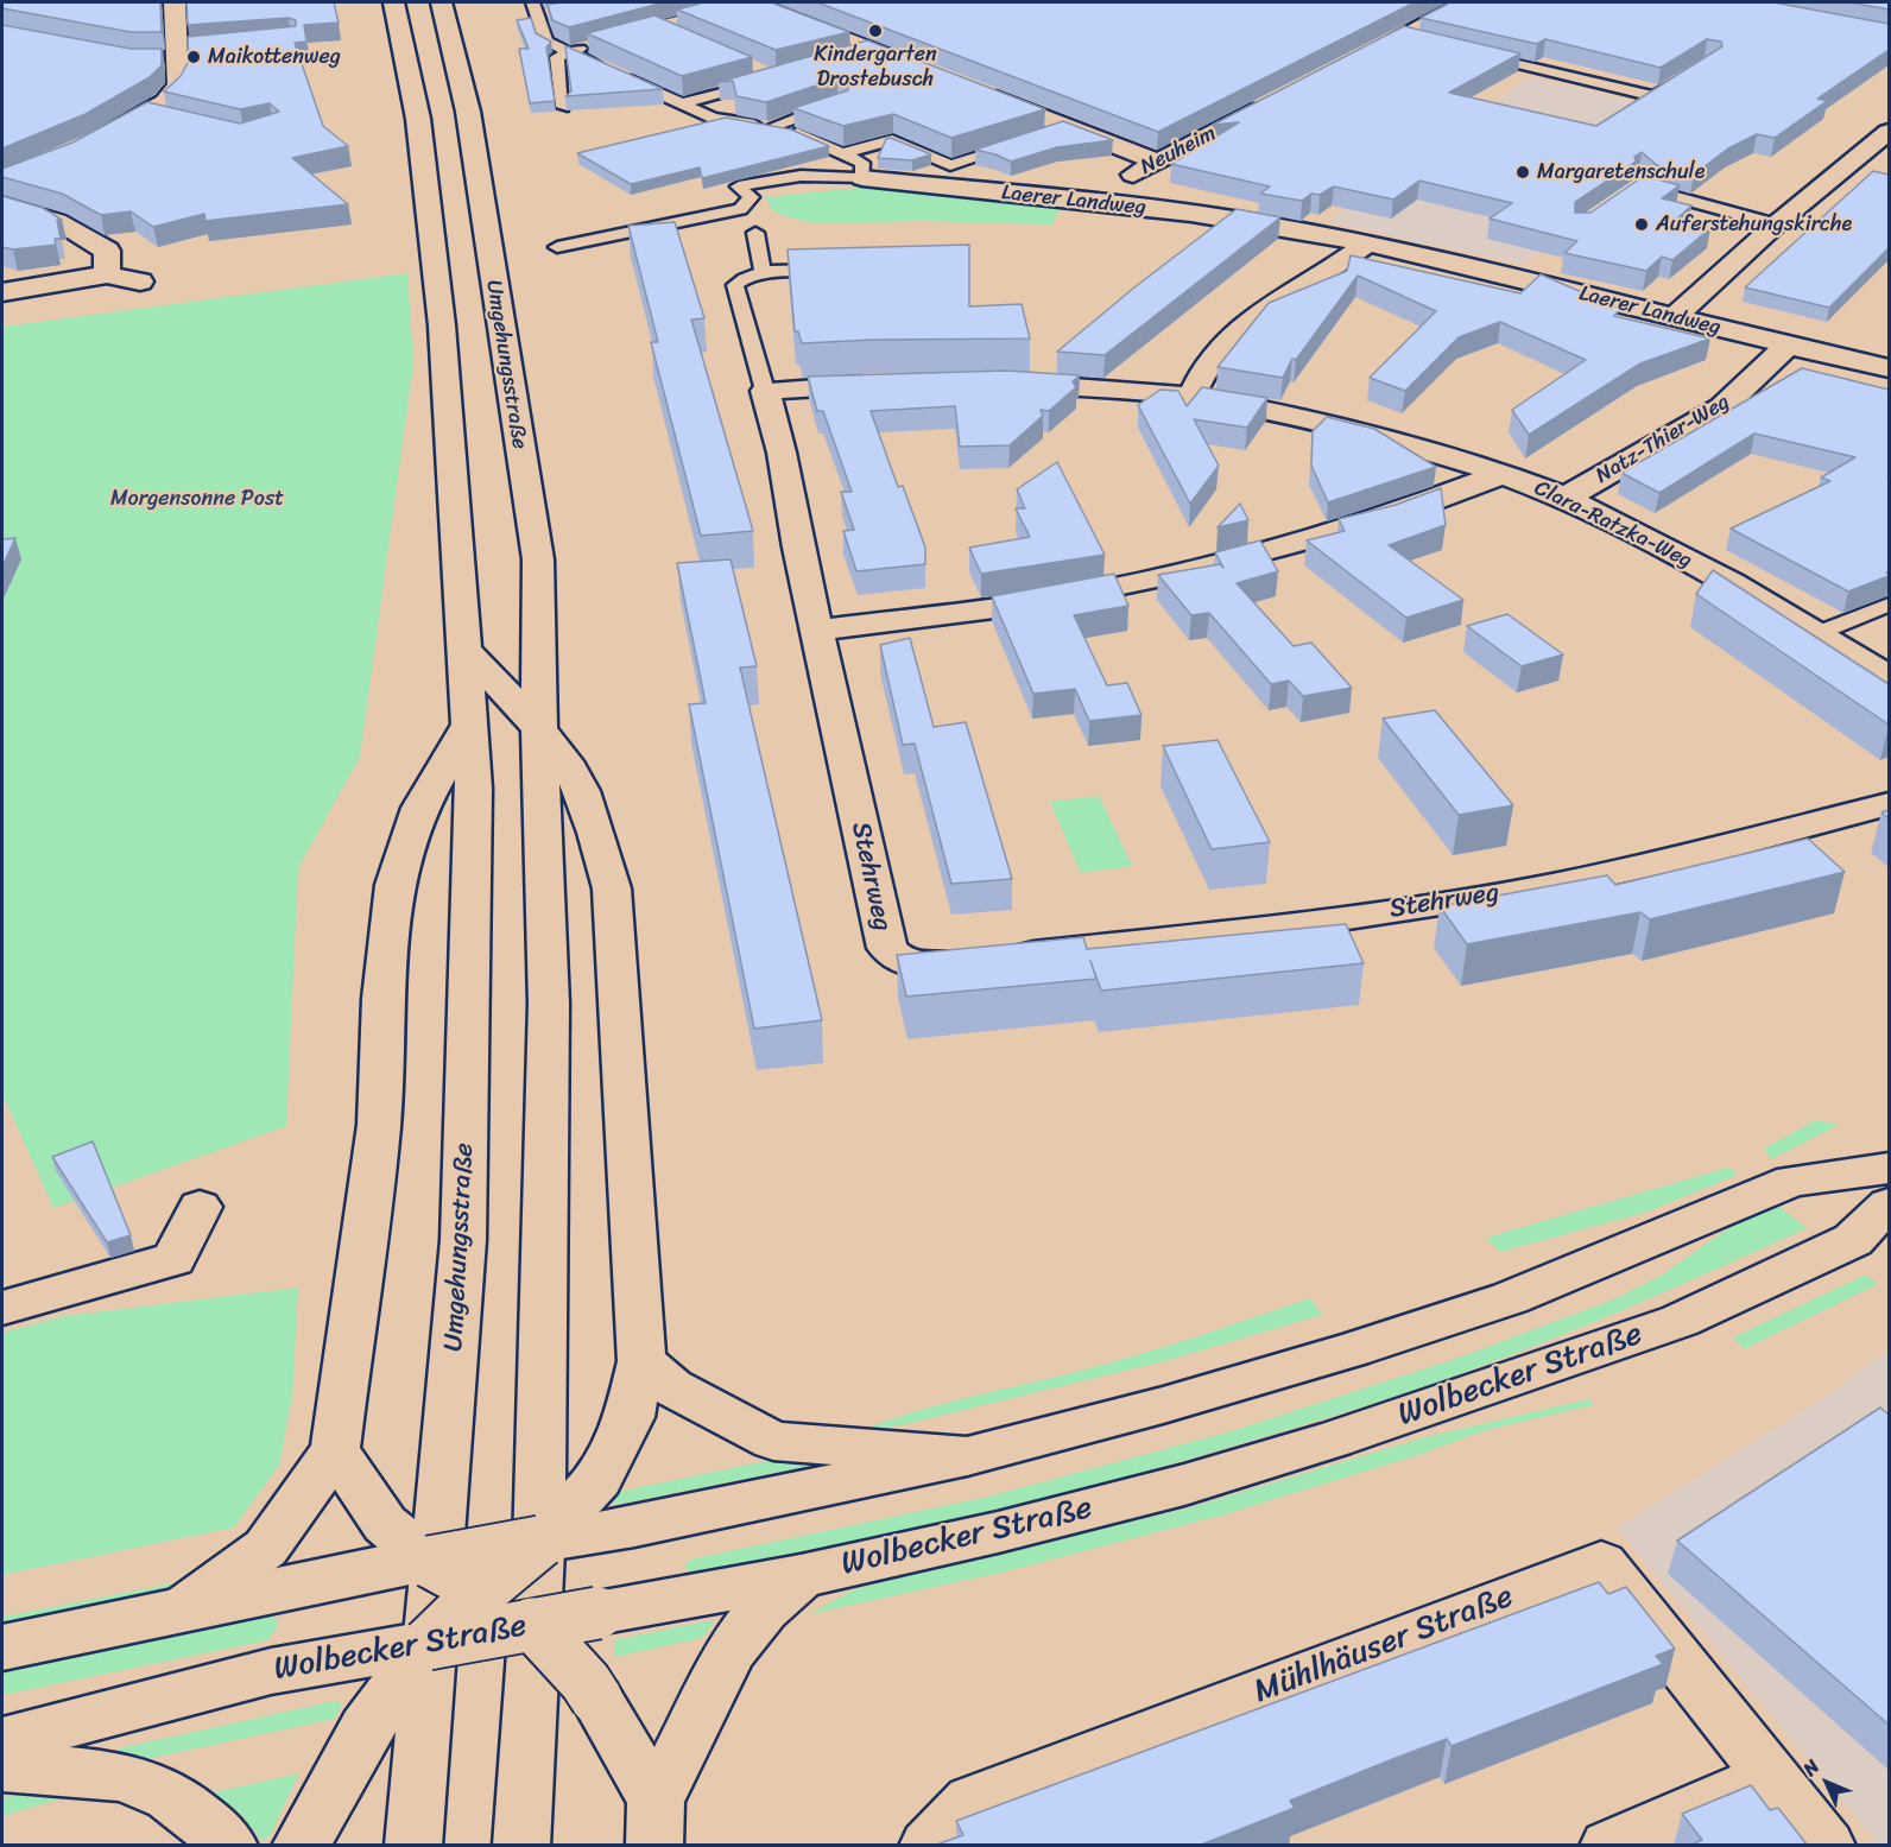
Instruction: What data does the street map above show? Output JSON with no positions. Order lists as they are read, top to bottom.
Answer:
{
  "streets": {
    "main road": [
      "Neuheim",
      "Laerer Landweg",
      "Umgehungsstraße",
      "Natz-Thier-Weg",
      "Clara-Ratzka-Weg",
      "Stehrweg",
      "Wolbecker Straße",
      "Mühlhäuser Straße"
    ]
  },
  "crossings": [
    ["Neuheim", "Laerer Landweg"],
    ["Laerer Landweg", "Natz-Thier-Weg"],
    ["Natz-Thier-Weg", "Clara-Ratzka-Weg"]
  ],
  "parks": ["Morgensonne Post"],
  "places": [
    "Kindergarten Drostebusch",
    "Maikottenweg",
    "Margaretenschule",
    "Auferstehungskirche"
  ],
  "north": "top left"
}
